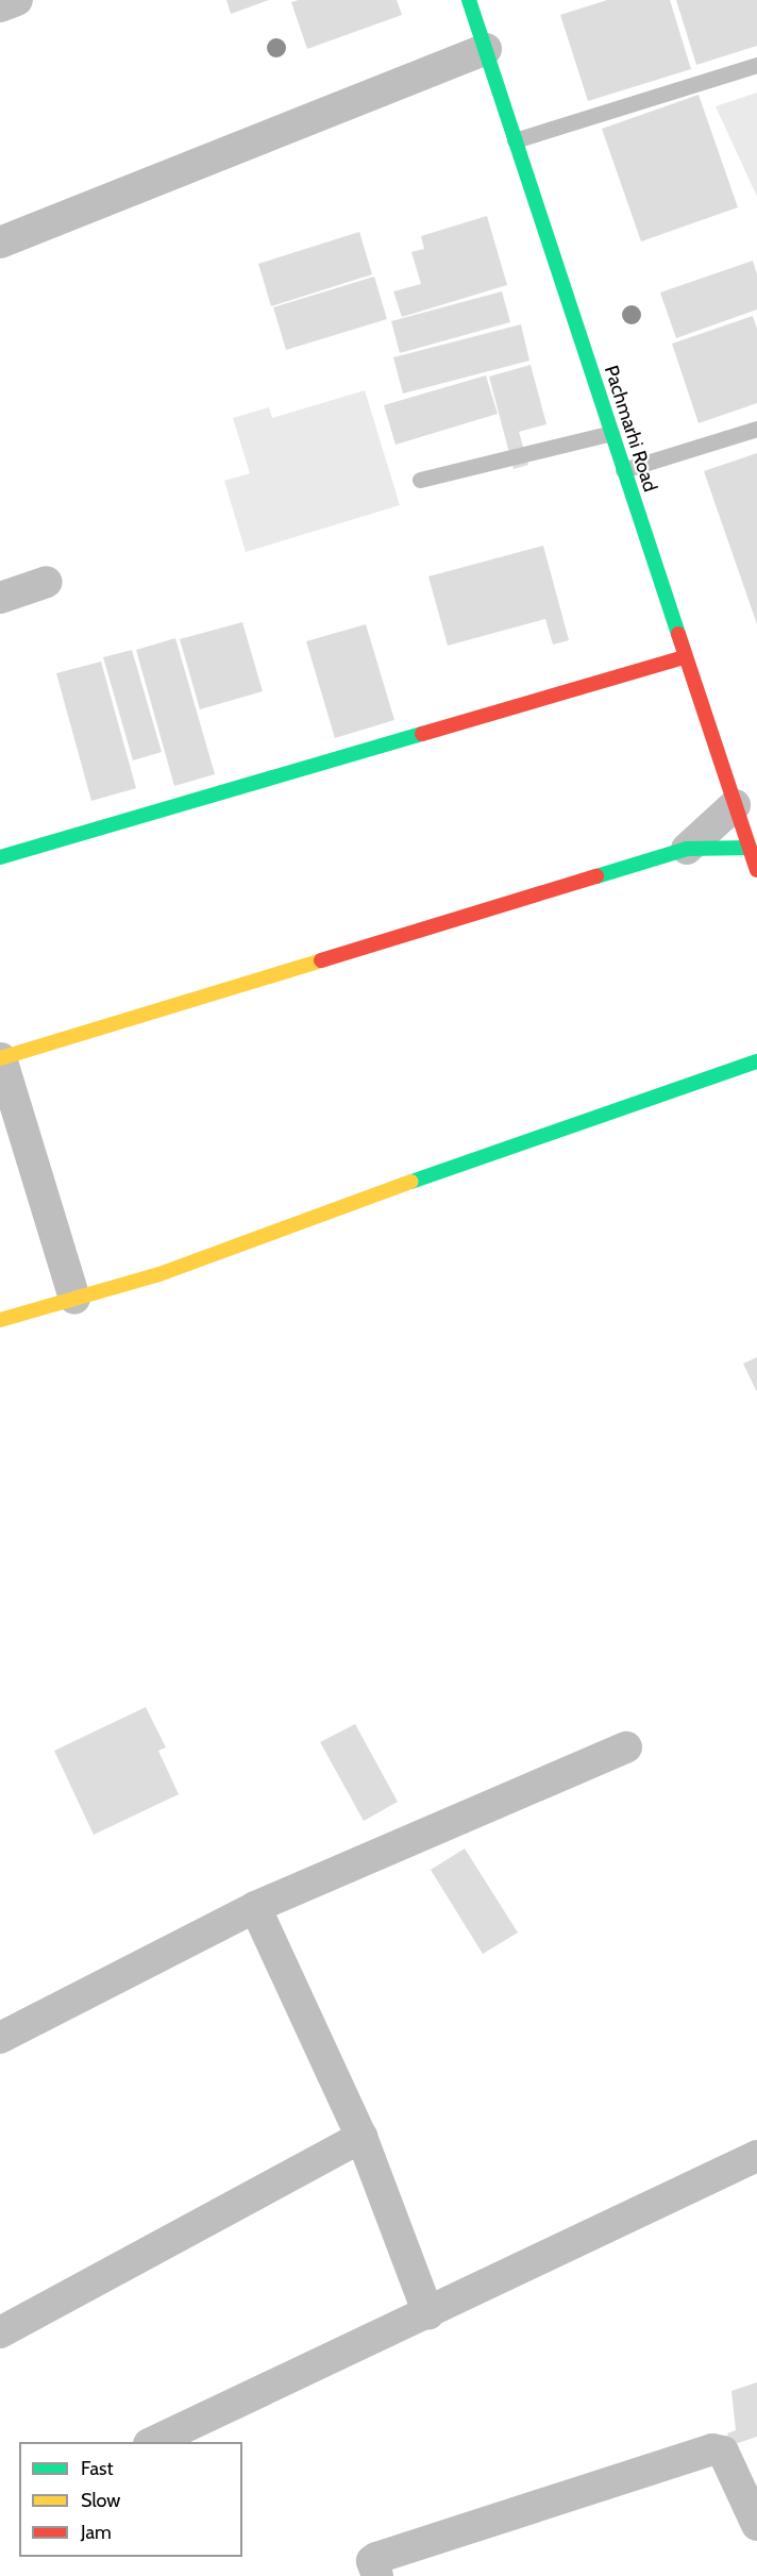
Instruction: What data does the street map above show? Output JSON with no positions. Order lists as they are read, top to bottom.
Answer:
{
  "streets": {
    "street": ["Pachmarhi Road"]
  },
  "legend": ["Fast", "Slow", "Jam"]
}
